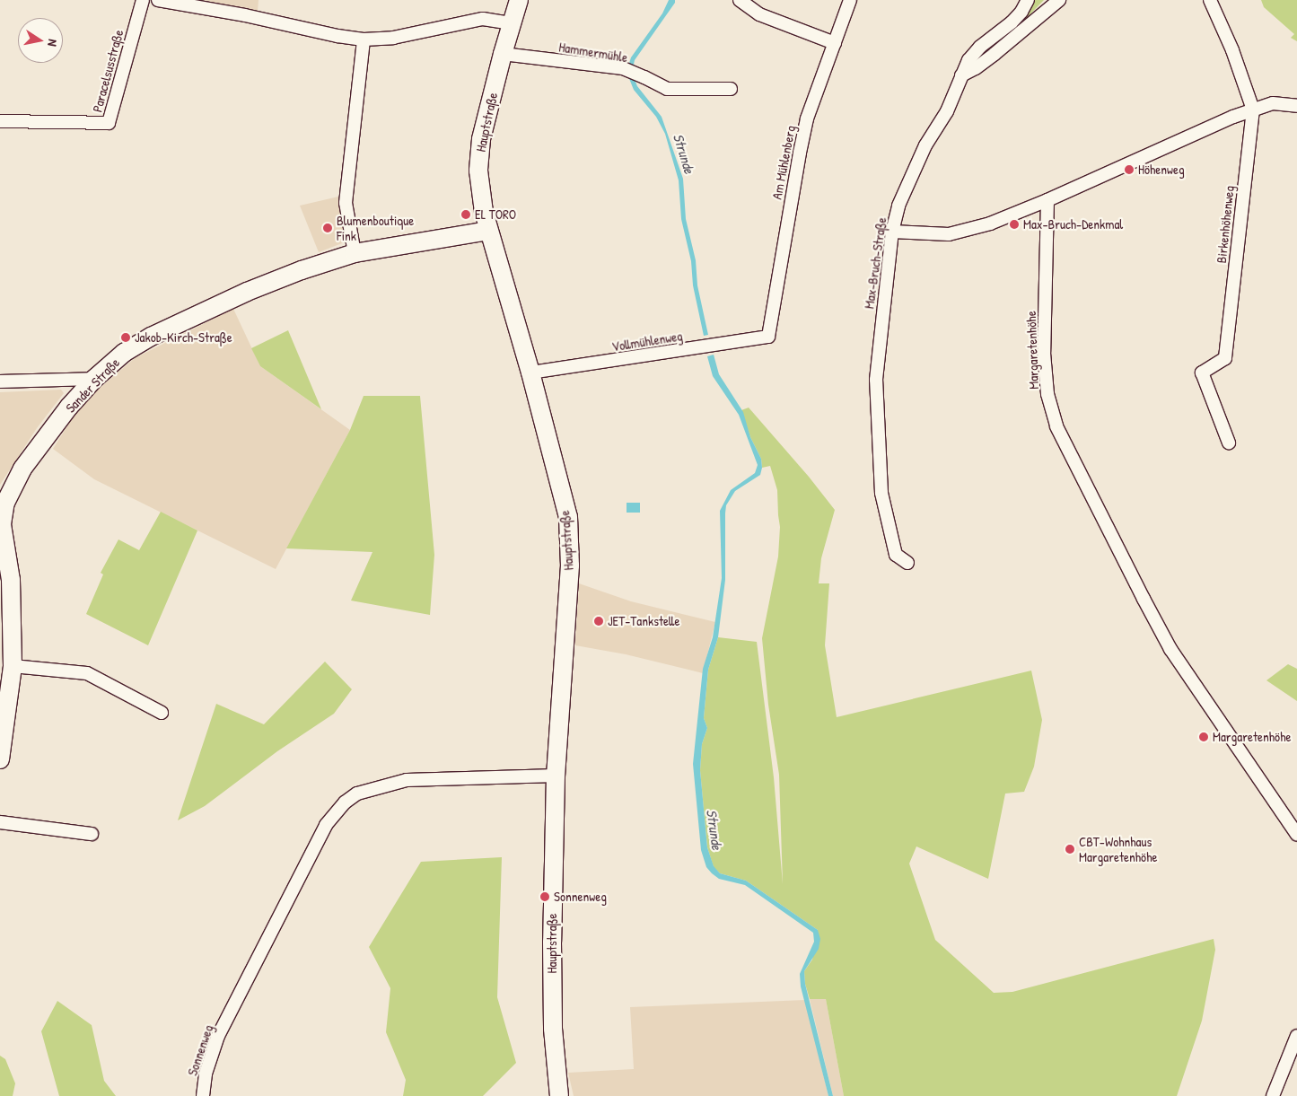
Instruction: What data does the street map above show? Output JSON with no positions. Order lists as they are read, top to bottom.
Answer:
{
  "streets": {
    "main road": ["Hauptstraße", "Sander Straße"],
    "street": [
      "Hammermühle",
      "Paracelsusstraße",
      "Am Mühlenberg",
      "Birkenhöhenweg",
      "Max-Bruch-Straße",
      "Vollmühlenweg",
      "Margaretenhöhe",
      "Sonnenweg"
    ]
  },
  "crossings": [
    ["Hammermühle", "Hauptstraße"],
    ["Hauptstraße", "Vollmühlenweg"],
    ["Hauptstraße", "Sander Straße"],
    ["Hauptstraße", "Sonnenweg"],
    ["Am Mühlenberg", "Vollmühlenweg"]
  ],
  "water": ["Strunde"],
  "places": [
    "Höhenweg",
    "EL TORO",
    "Max-Bruch-Denkmal",
    "Blumenboutique Fink",
    "Jakob-Kirch-Straße",
    "JET-Tankstelle",
    "Margaretenhöhe",
    "CBT-Wohnhaus Margaretenhöhe",
    "Sonnenweg"
  ],
  "north": "right"
}
